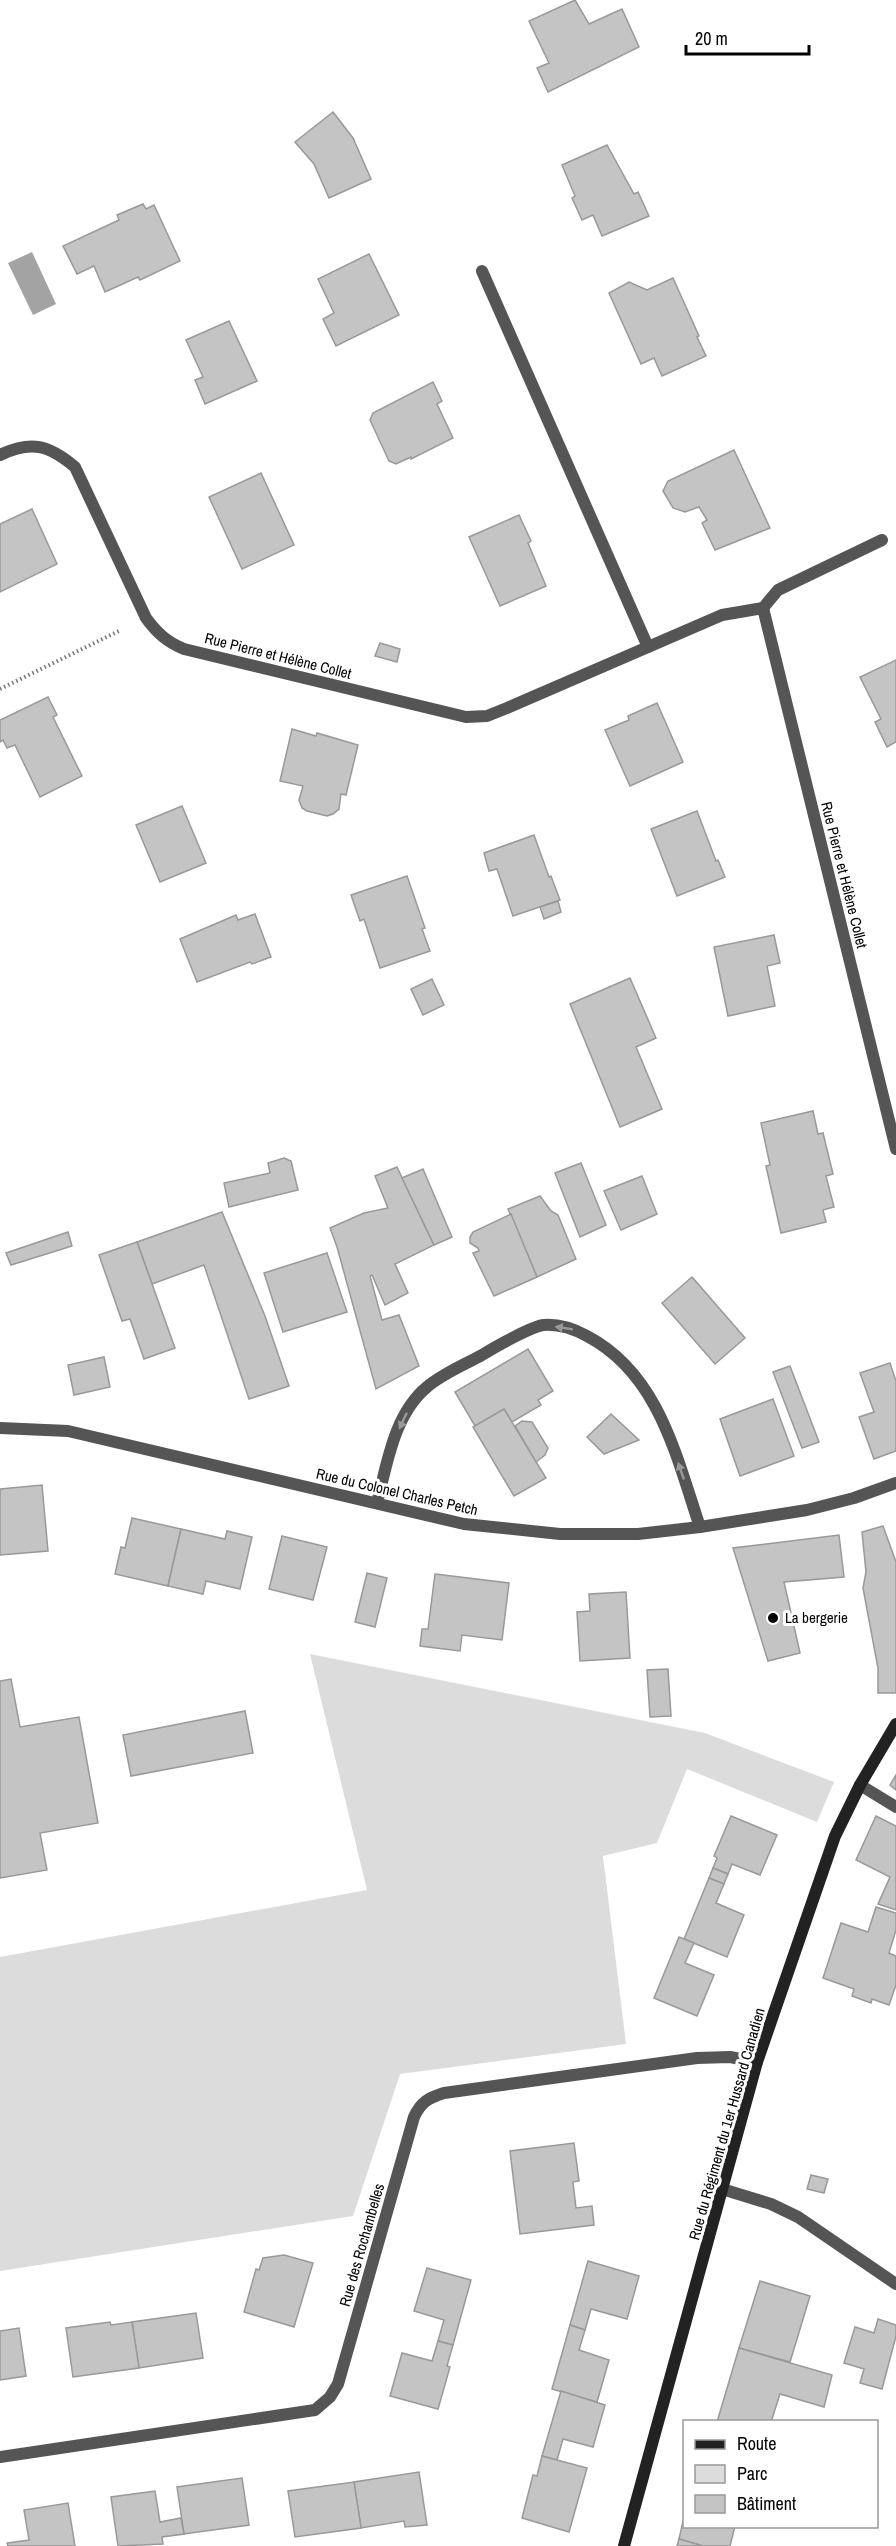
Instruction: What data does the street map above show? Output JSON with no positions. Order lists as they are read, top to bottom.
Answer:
{
  "streets": {
    "street": [
      "Rue Pierre et Hélène Collet",
      "Rue du Colonel Charles Petch",
      "Rue du Régiment du 1er Hussard Canadien",
      "Rue des Rochambelles"
    ]
  },
  "crossings": [
    ["Rue du Régiment du 1er Hussard Canadien", "Rue des Rochambelles"]
  ],
  "places": ["La bergerie"],
  "legend": ["Route", "Parc", "Bâtiment"],
  "scale_bar": "20 m"
}
